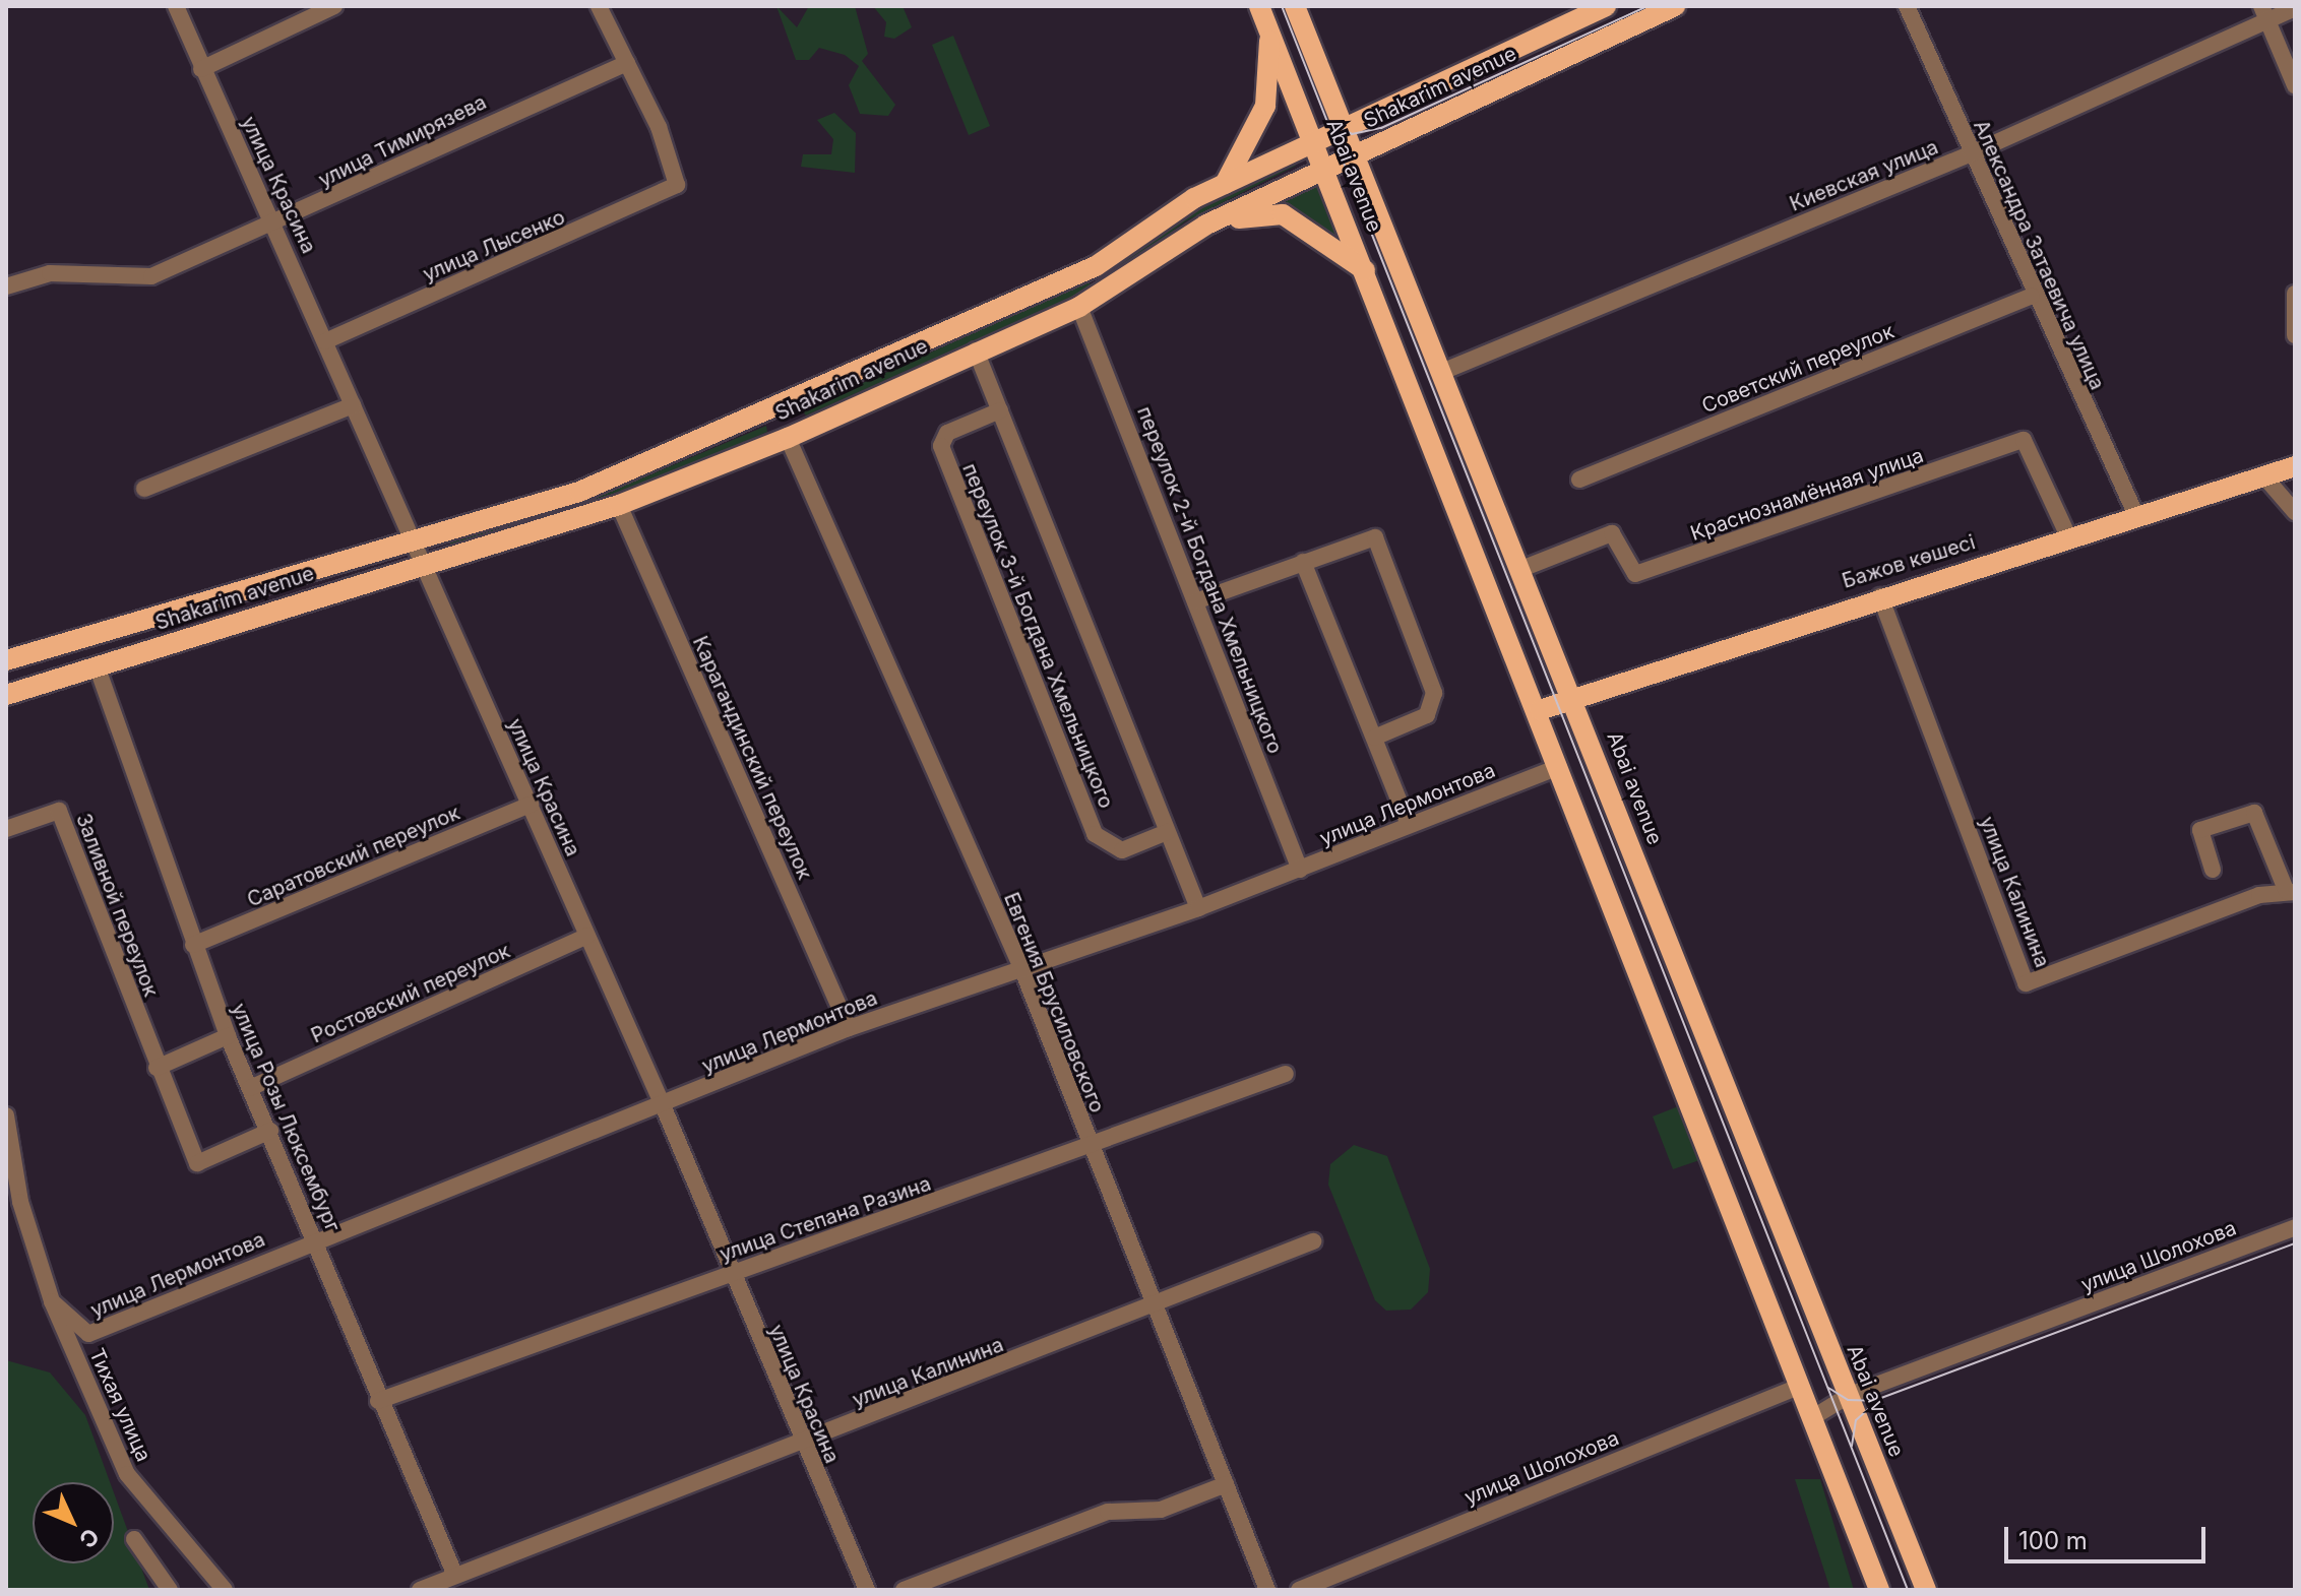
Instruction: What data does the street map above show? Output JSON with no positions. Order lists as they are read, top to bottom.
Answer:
{
  "streets": {
    "main road": ["Shakarim avenue", "Abai avenue", "Бажов көшесі"],
    "street": [
      "улица Тимирязева",
      "Киевская улица",
      "улица Красина",
      "улица Лысенко",
      "Александра Затаевича улица",
      "Советский переулок",
      "Краснознамённая улица",
      "переулок 2-й Богдана Хмельницкого",
      "переулок 3-й Богдана Хмельницкого",
      "Карагандинский переулок",
      "улица Лермонтова",
      "Саратовский переулок",
      "улица Калинина",
      "Заливной переулок",
      "Ростовский переулок",
      "Евгения Брусиловского",
      "улица Розы Люксембург",
      "улица Степана Разина",
      "улица Шолохова",
      "Тихая улица"
    ]
  },
  "crossings": [
    ["Shakarim avenue", "Abai avenue"],
    ["Shakarim avenue", "улица Красина"],
    ["Shakarim avenue", "переулок 2-й Богдана Хмельницкого"],
    ["Shakarim avenue", "Карагандинский переулок"],
    ["Shakarim avenue", "Евгения Брусиловского"],
    ["Shakarim avenue", "улица Розы Люксембург"],
    ["улица Тимирязева", "улица Красина"],
    ["улица Тимирязева", "улица Лысенко"],
    ["Abai avenue", "Киевская улица"],
    ["Abai avenue", "Краснознамённая улица"],
    ["Abai avenue", "Бажов көшесі"],
    ["Abai avenue", "улица Лермонтова"],
    ["Abai avenue", "улица Шолохова"],
    ["Киевская улица", "Александра Затаевича улица"],
    ["улица Красина", "улица Лысенко"],
    ["улица Красина", "улица Лермонтова"],
    ["улица Красина", "Саратовский переулок"],
    ["улица Красина", "улица Калинина"],
    ["улица Красина", "Ростовский переулок"],
    ["улица Красина", "улица Степана Разина"],
    ["Александра Затаевича улица", "Советский переулок"],
    ["Александра Затаевича улица", "Бажов көшесі"],
    ["Краснознамённая улица", "Бажов көшесі"],
    ["Бажов көшесі", "улица Калинина"],
    ["переулок 2-й Богдана Хмельницкого", "улица Лермонтова"],
    ["Карагандинский переулок", "улица Лермонтова"],
    ["улица Лермонтова", "Евгения Брусиловского"],
    ["улица Лермонтова", "улица Розы Люксембург"],
    ["улица Лермонтова", "Тихая улица"],
    ["Саратовский переулок", "улица Розы Люксембург"],
    ["улица Калинина", "Евгения Брусиловского"],
    ["улица Калинина", "улица Розы Люксембург"],
    ["Заливной переулок", "улица Розы Люксембург"],
    ["Ростовский переулок", "улица Розы Люксембург"],
    ["Евгения Брусиловского", "улица Степана Разина"],
    ["улица Розы Люксембург", "улица Степана Разина"]
  ],
  "scale_bar": "100 m",
  "north": "bottom right"
}
